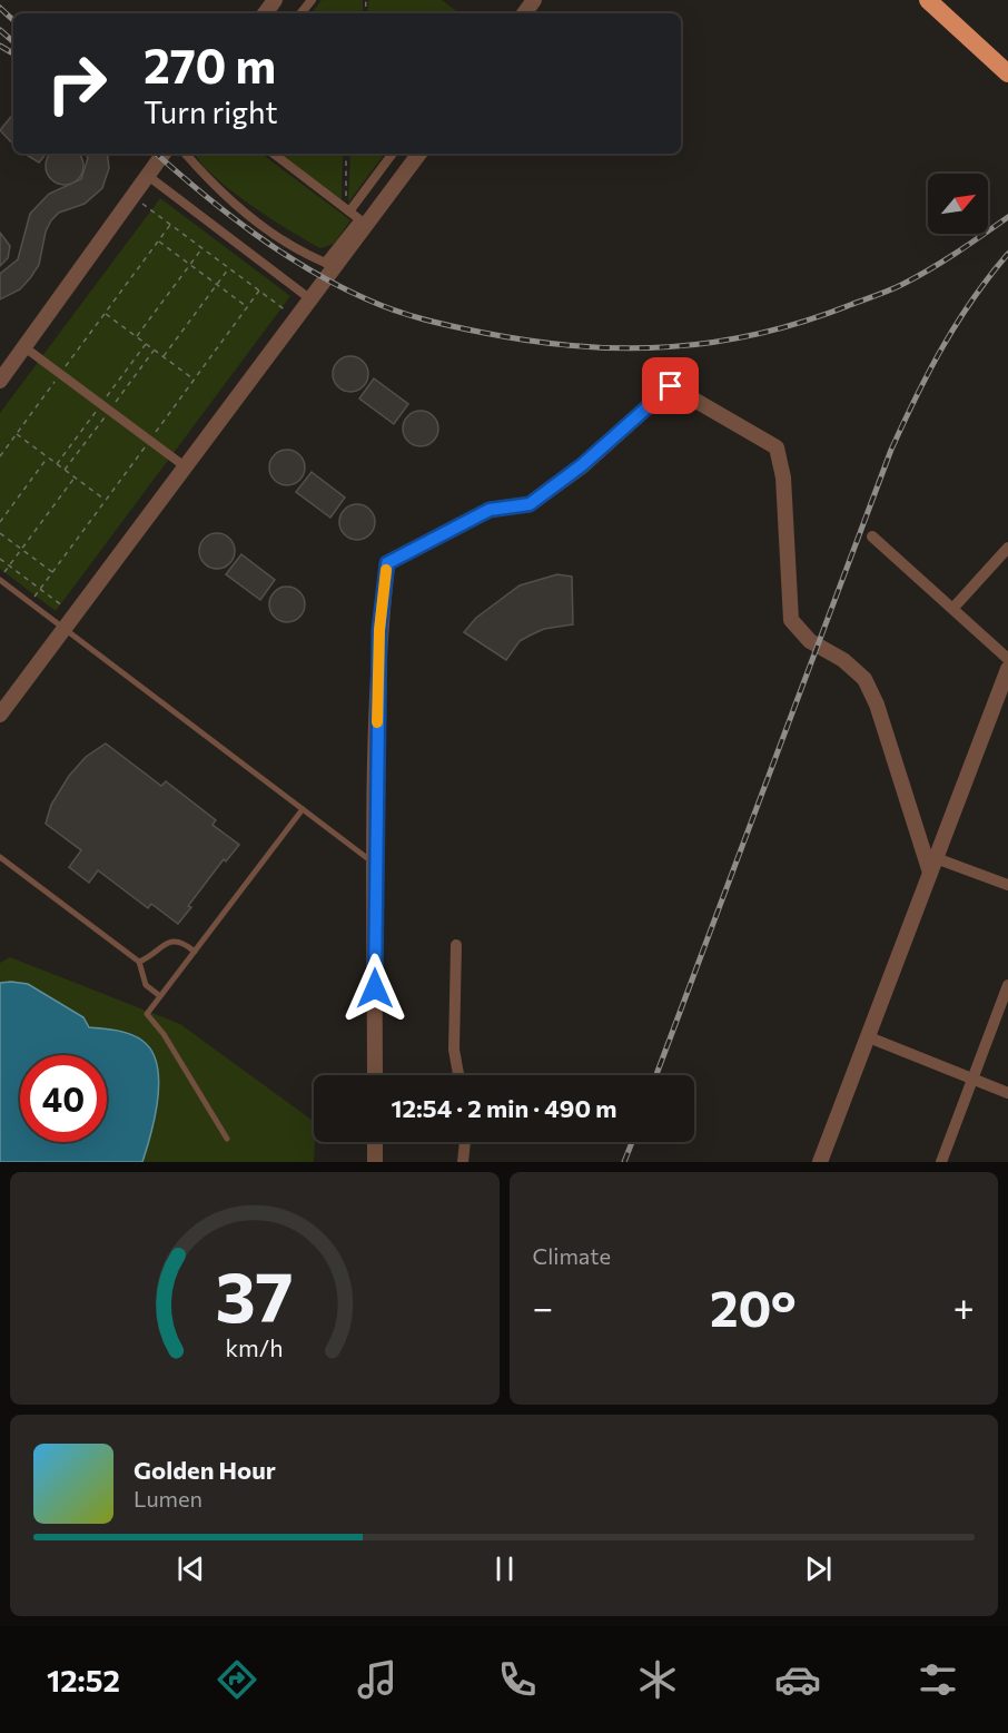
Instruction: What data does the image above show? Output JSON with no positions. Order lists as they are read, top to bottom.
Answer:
{
  "north": "top right",
  "page": {
    "turn": ["270 m", "Turn right"],
    "limit": "40",
    "trip": "12:54 · 2 min · 490 m",
    "tile": "Climate",
    "heat": ["−", "20°", "+"],
    "song": ["Golden Hour", "Lumen"],
    "tabs": "12:52",
    "gauge": ["37", "km/h"]
  }
}
